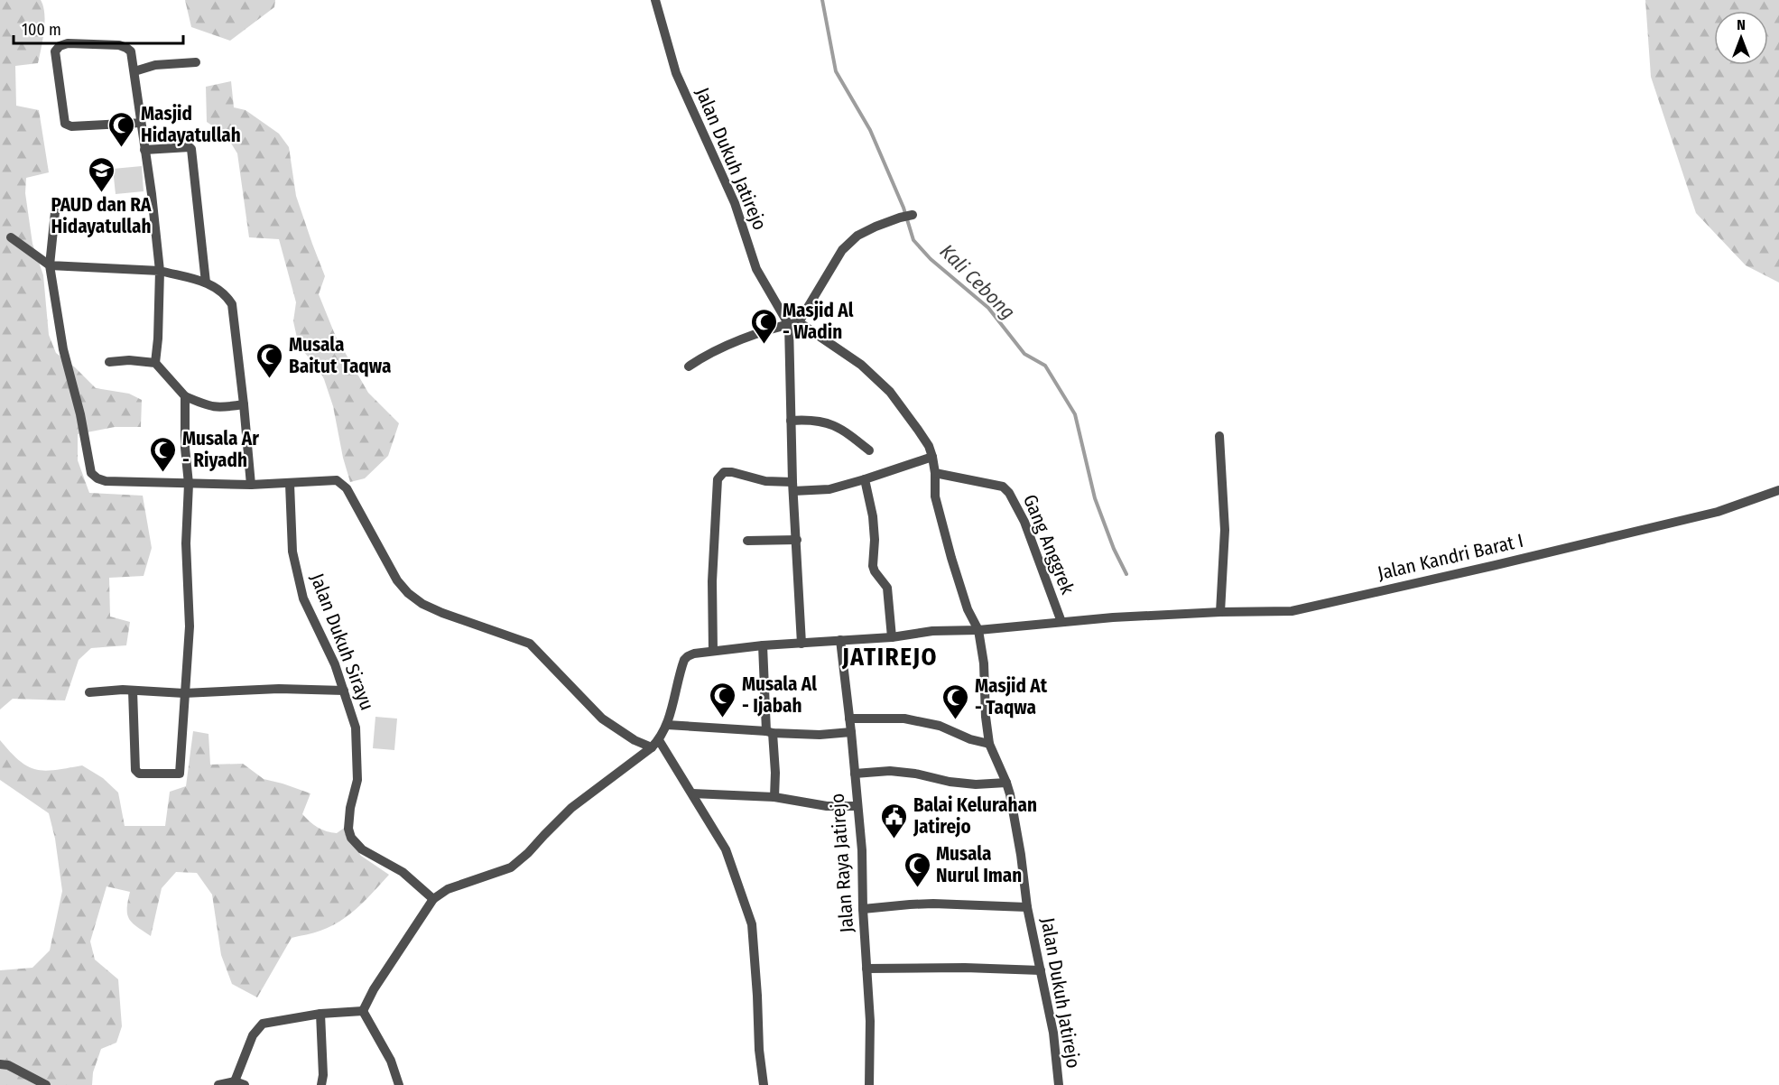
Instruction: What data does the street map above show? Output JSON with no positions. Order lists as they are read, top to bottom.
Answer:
{
  "streets": {
    "street": [
      "Jalan Dukuh Jatirejo",
      "Gang Anggrek",
      "Jalan Kandri Barat I",
      "Jalan Dukuh Sirayu",
      "Jalan Raya Jatirejo"
    ]
  },
  "crossings": [
    ["Jalan Dukuh Jatirejo", "Gang Anggrek"],
    ["Jalan Dukuh Jatirejo", "Jalan Raya Jatirejo"],
    ["Gang Anggrek", "Jalan Kandri Barat I"]
  ],
  "districts": ["JATIREJO"],
  "water": ["Kali Cebong"],
  "places": {
    "mosque": [
      "Masjid Hidayatullah",
      "Masjid Al - Wadin",
      "Musala Baitut Taqwa",
      "Musala Ar - Riyadh",
      "Musala Al - Ijabah",
      "Masjid At - Taqwa",
      "Musala Nurul Iman"
    ],
    "school or university": ["PAUD dan RA Hidayatullah"],
    "public building": ["Balai Kelurahan Jatirejo"]
  },
  "scale_bar": "100 m",
  "north": "top"
}
